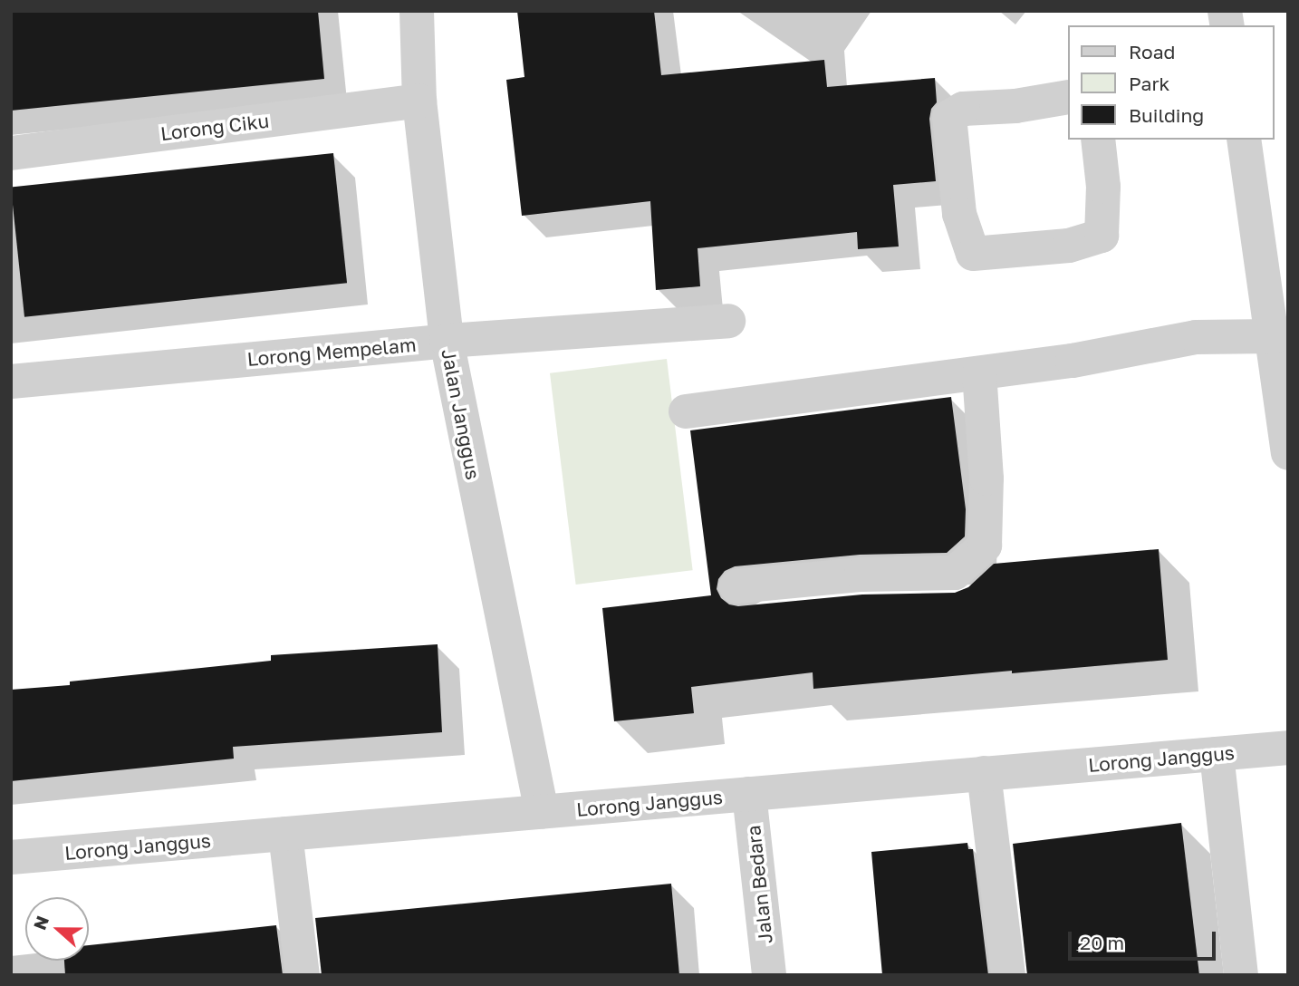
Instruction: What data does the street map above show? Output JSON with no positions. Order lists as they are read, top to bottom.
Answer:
{
  "streets": {
    "street": [
      "Lorong Ciku",
      "Lorong Mempelam",
      "Jalan Janggus",
      "Lorong Janggus",
      "Jalan Bedara"
    ]
  },
  "crossings": [
    ["Lorong Ciku", "Jalan Janggus"],
    ["Lorong Mempelam", "Jalan Janggus"],
    ["Jalan Janggus", "Lorong Janggus"],
    ["Lorong Janggus", "Jalan Bedara"]
  ],
  "legend": ["Road", "Park", "Building"],
  "scale_bar": "20 m",
  "north": "left"
}
